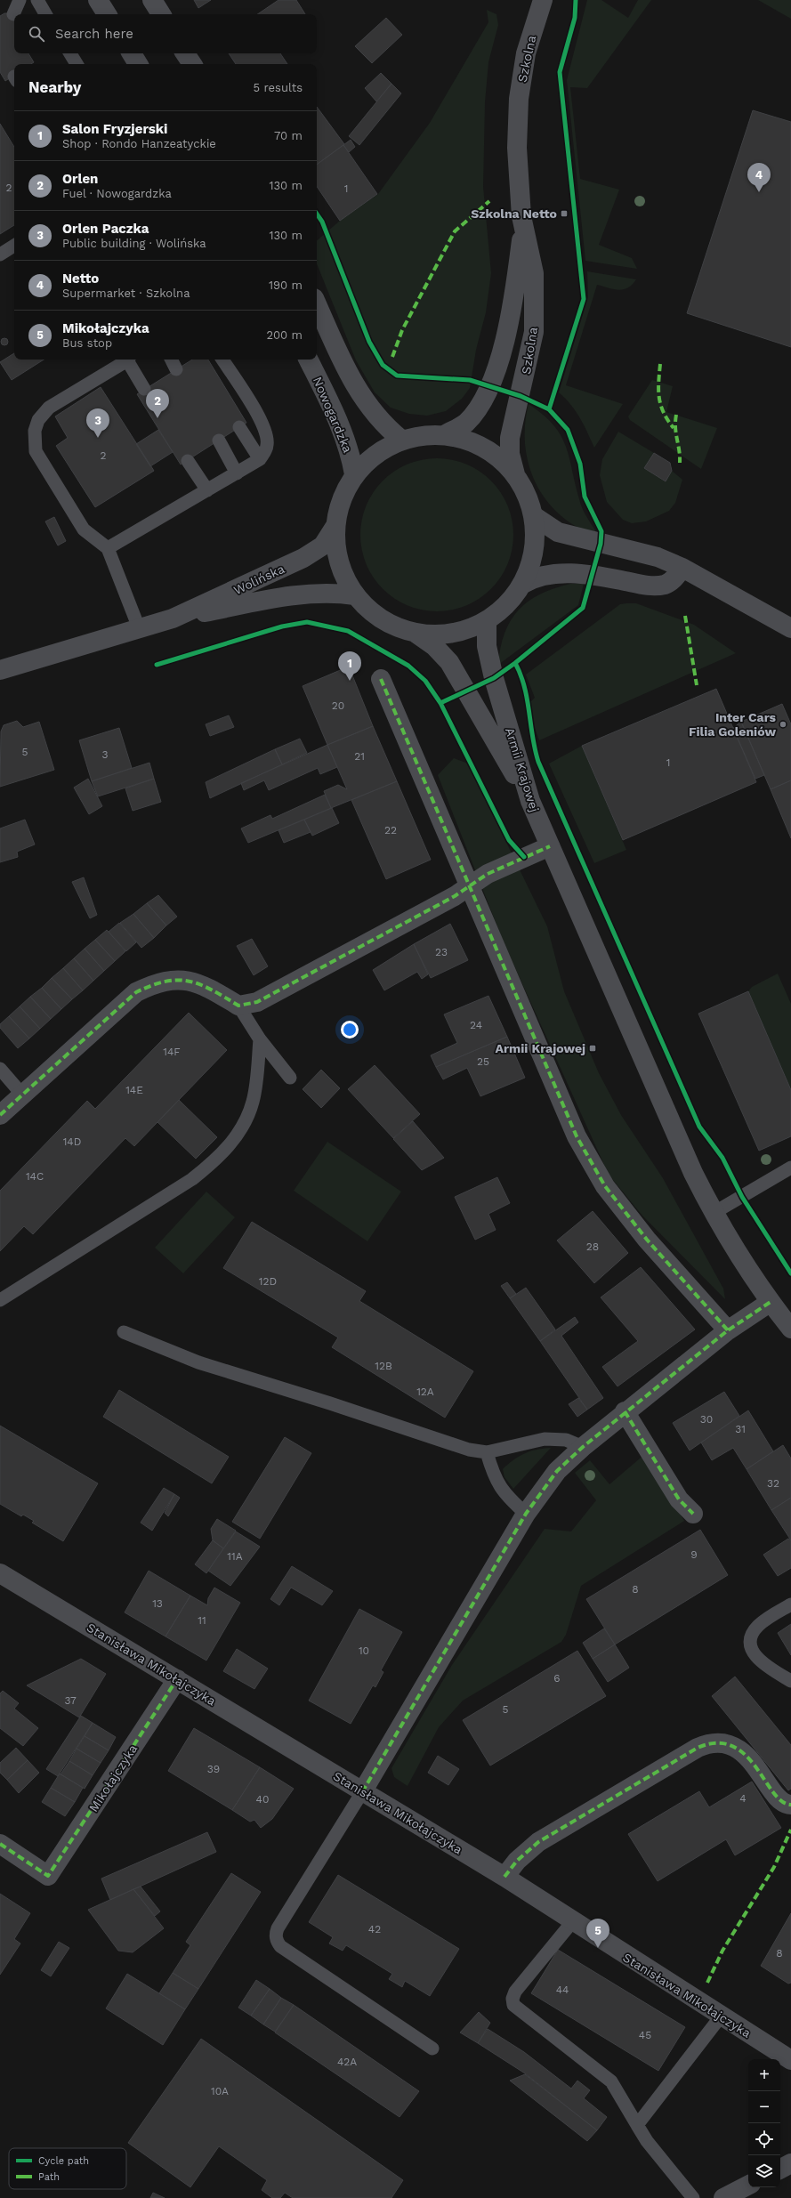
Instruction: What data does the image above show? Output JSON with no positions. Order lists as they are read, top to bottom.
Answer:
{
  "streets": {
    "street": [
      "Szkolna",
      "Nowogardzka",
      "Wolińska",
      "Armii Krajowej",
      "Stanisława Mikołajczyka",
      "Mikołajczyka"
    ]
  },
  "crossings": [
    ["Stanisława Mikołajczyka", "Mikołajczyka"]
  ],
  "places": {
    "transit": ["Szkolna Netto", "Armii Krajowej"],
    "other": ["Inter Cars Filia Goleniów"]
  },
  "house_numbers": [
    "2",
    "1",
    "2",
    "20",
    "5",
    "3",
    "21",
    "1",
    "22",
    "23",
    "24",
    "14F",
    "25",
    "14E",
    "14D",
    "14C",
    "28",
    "12D",
    "12B",
    "12A",
    "30",
    "31",
    "32",
    "9",
    "11A",
    "8",
    "13",
    "11",
    "10",
    "6",
    "37",
    "5",
    "39",
    "4",
    "40",
    "42",
    "8",
    "44",
    "45",
    "42A",
    "10A"
  ],
  "legend": ["Cycle path", "Path"],
  "page": {
    "search": "Search here",
    "heading": ["Nearby", "5 results"],
    "list": [
      {
        "mark": "1",
        "name": "Salon Fryzjerski",
        "note": "Shop · Rondo Hanzeatyckie",
        "value": "70 m"
      },
      {
        "mark": "2",
        "name": "Orlen",
        "note": "Fuel · Nowogardzka",
        "value": "130 m"
      },
      {
        "mark": "3",
        "name": "Orlen Paczka",
        "note": "Public building · Wolińska",
        "value": "130 m"
      },
      {
        "mark": "4",
        "name": "Netto",
        "note": "Supermarket · Szkolna",
        "value": "190 m"
      },
      {
        "mark": "5",
        "name": "Mikołajczyka",
        "note": "Bus stop",
        "value": "200 m"
      }
    ],
    "pins": [
      "4",
      "2",
      "3",
      "1",
      "5"
    ],
    "map_buttons": ["+", "−"]
  }
}
